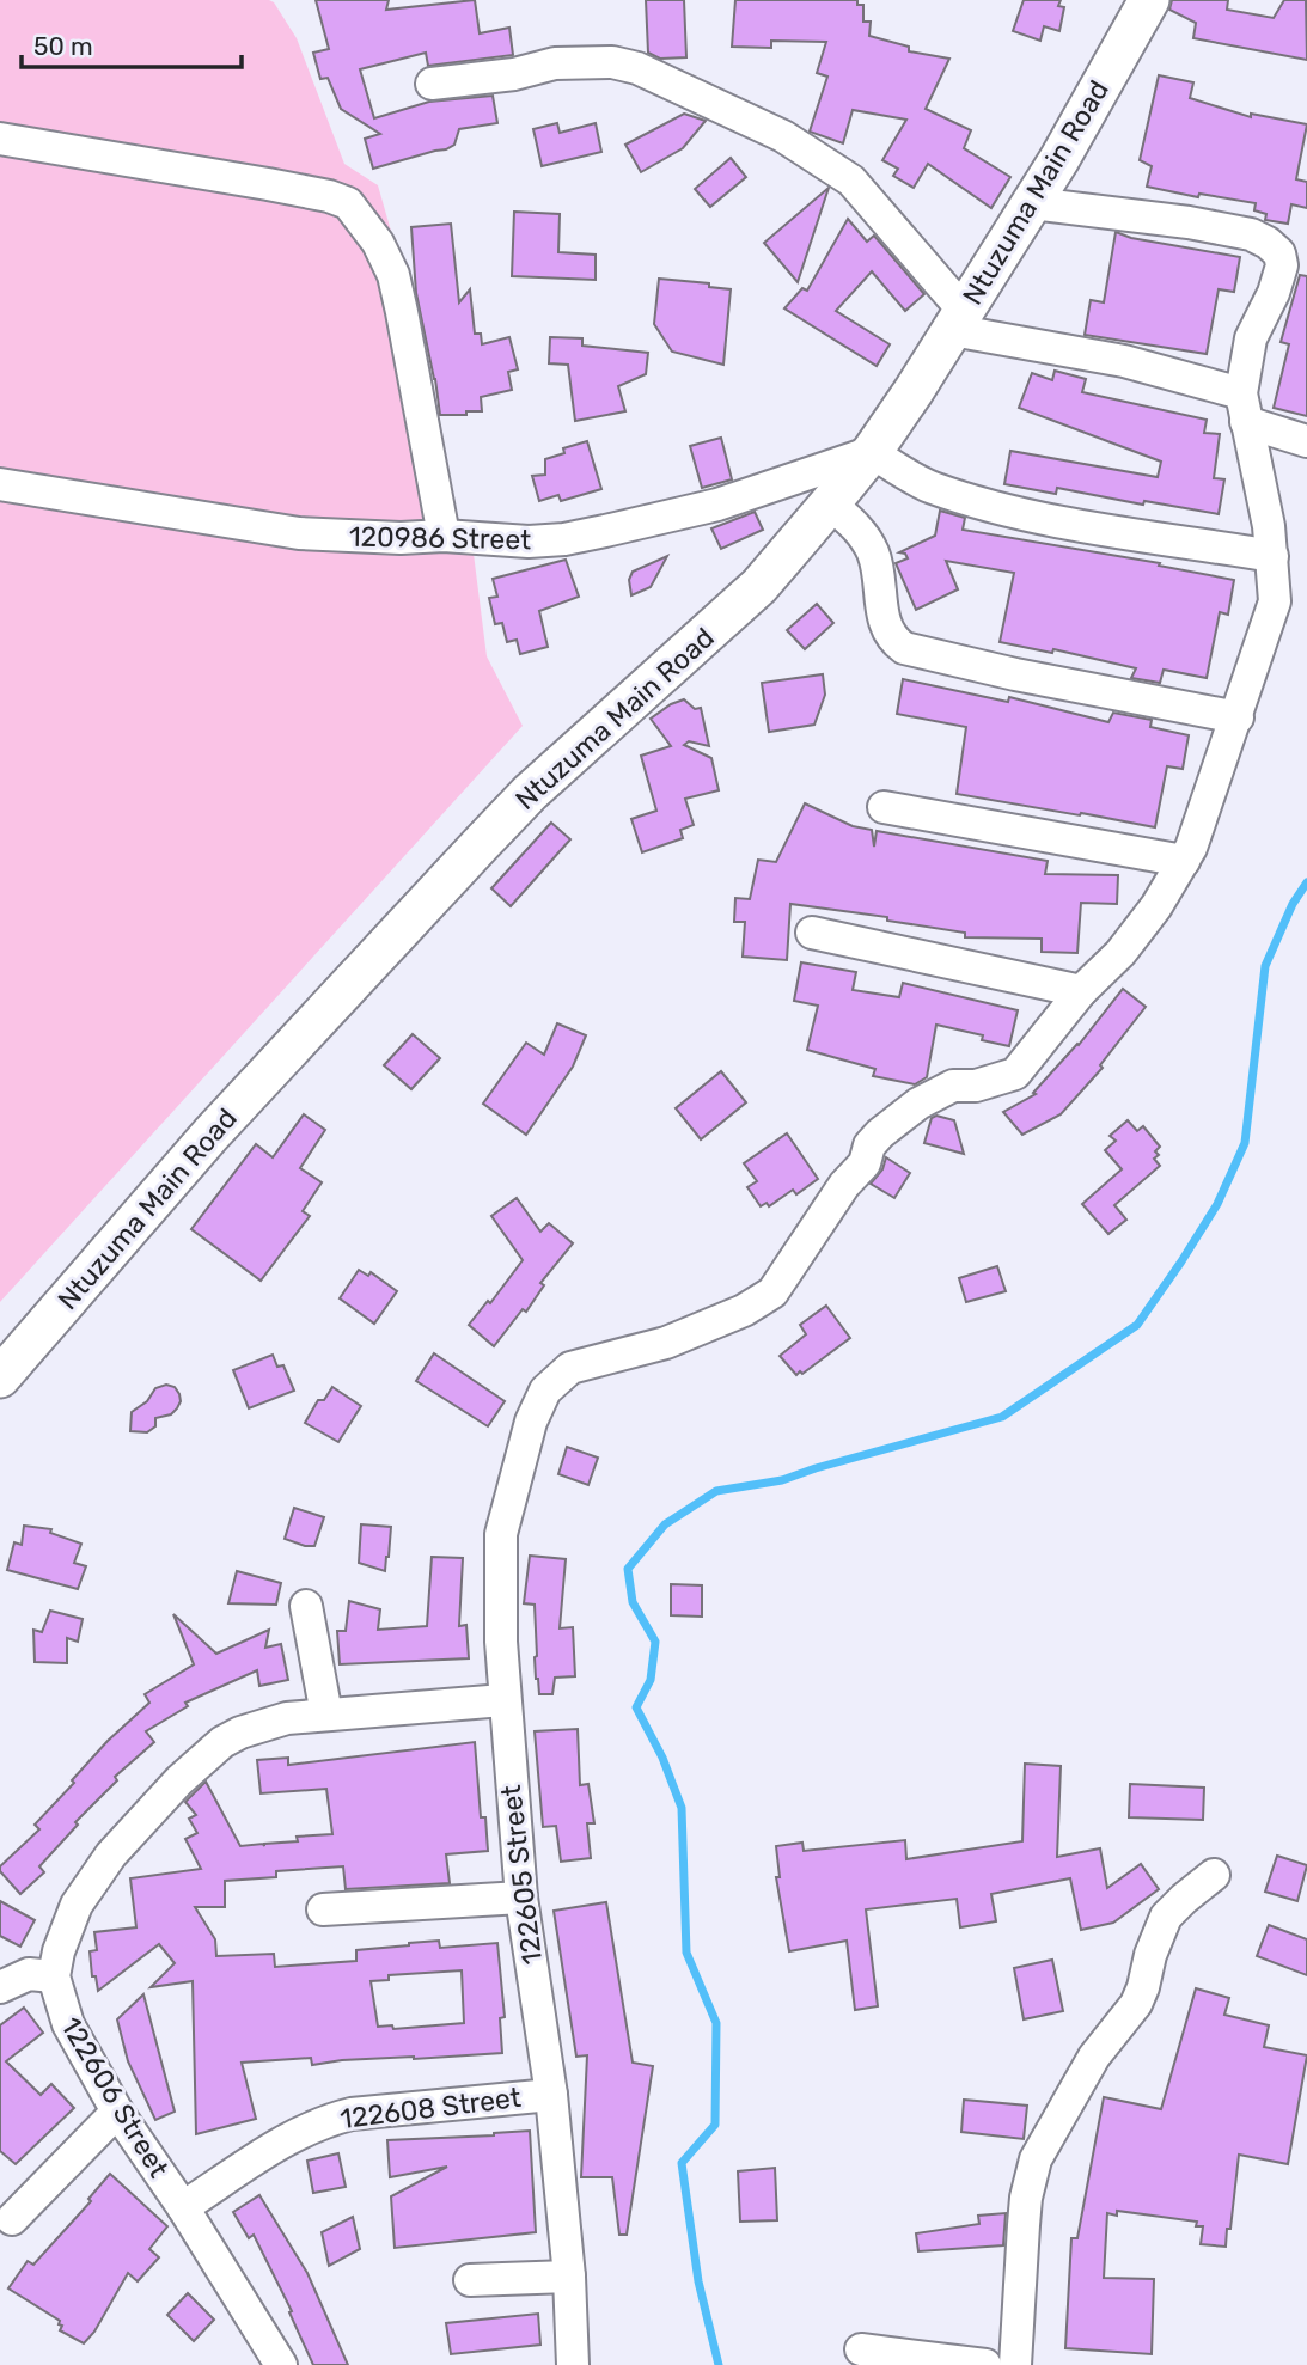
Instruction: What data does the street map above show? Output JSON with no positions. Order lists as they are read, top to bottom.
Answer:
{
  "streets": {
    "main road": ["Ntuzuma Main Road"],
    "street": [
      "120986 Street",
      "122605 Street",
      "122606 Street",
      "122608 Street"
    ]
  },
  "crossings": [
    ["Ntuzuma Main Road", "120986 Street"],
    ["122605 Street", "122608 Street"],
    ["122606 Street", "122608 Street"]
  ],
  "scale_bar": "50 m"
}
